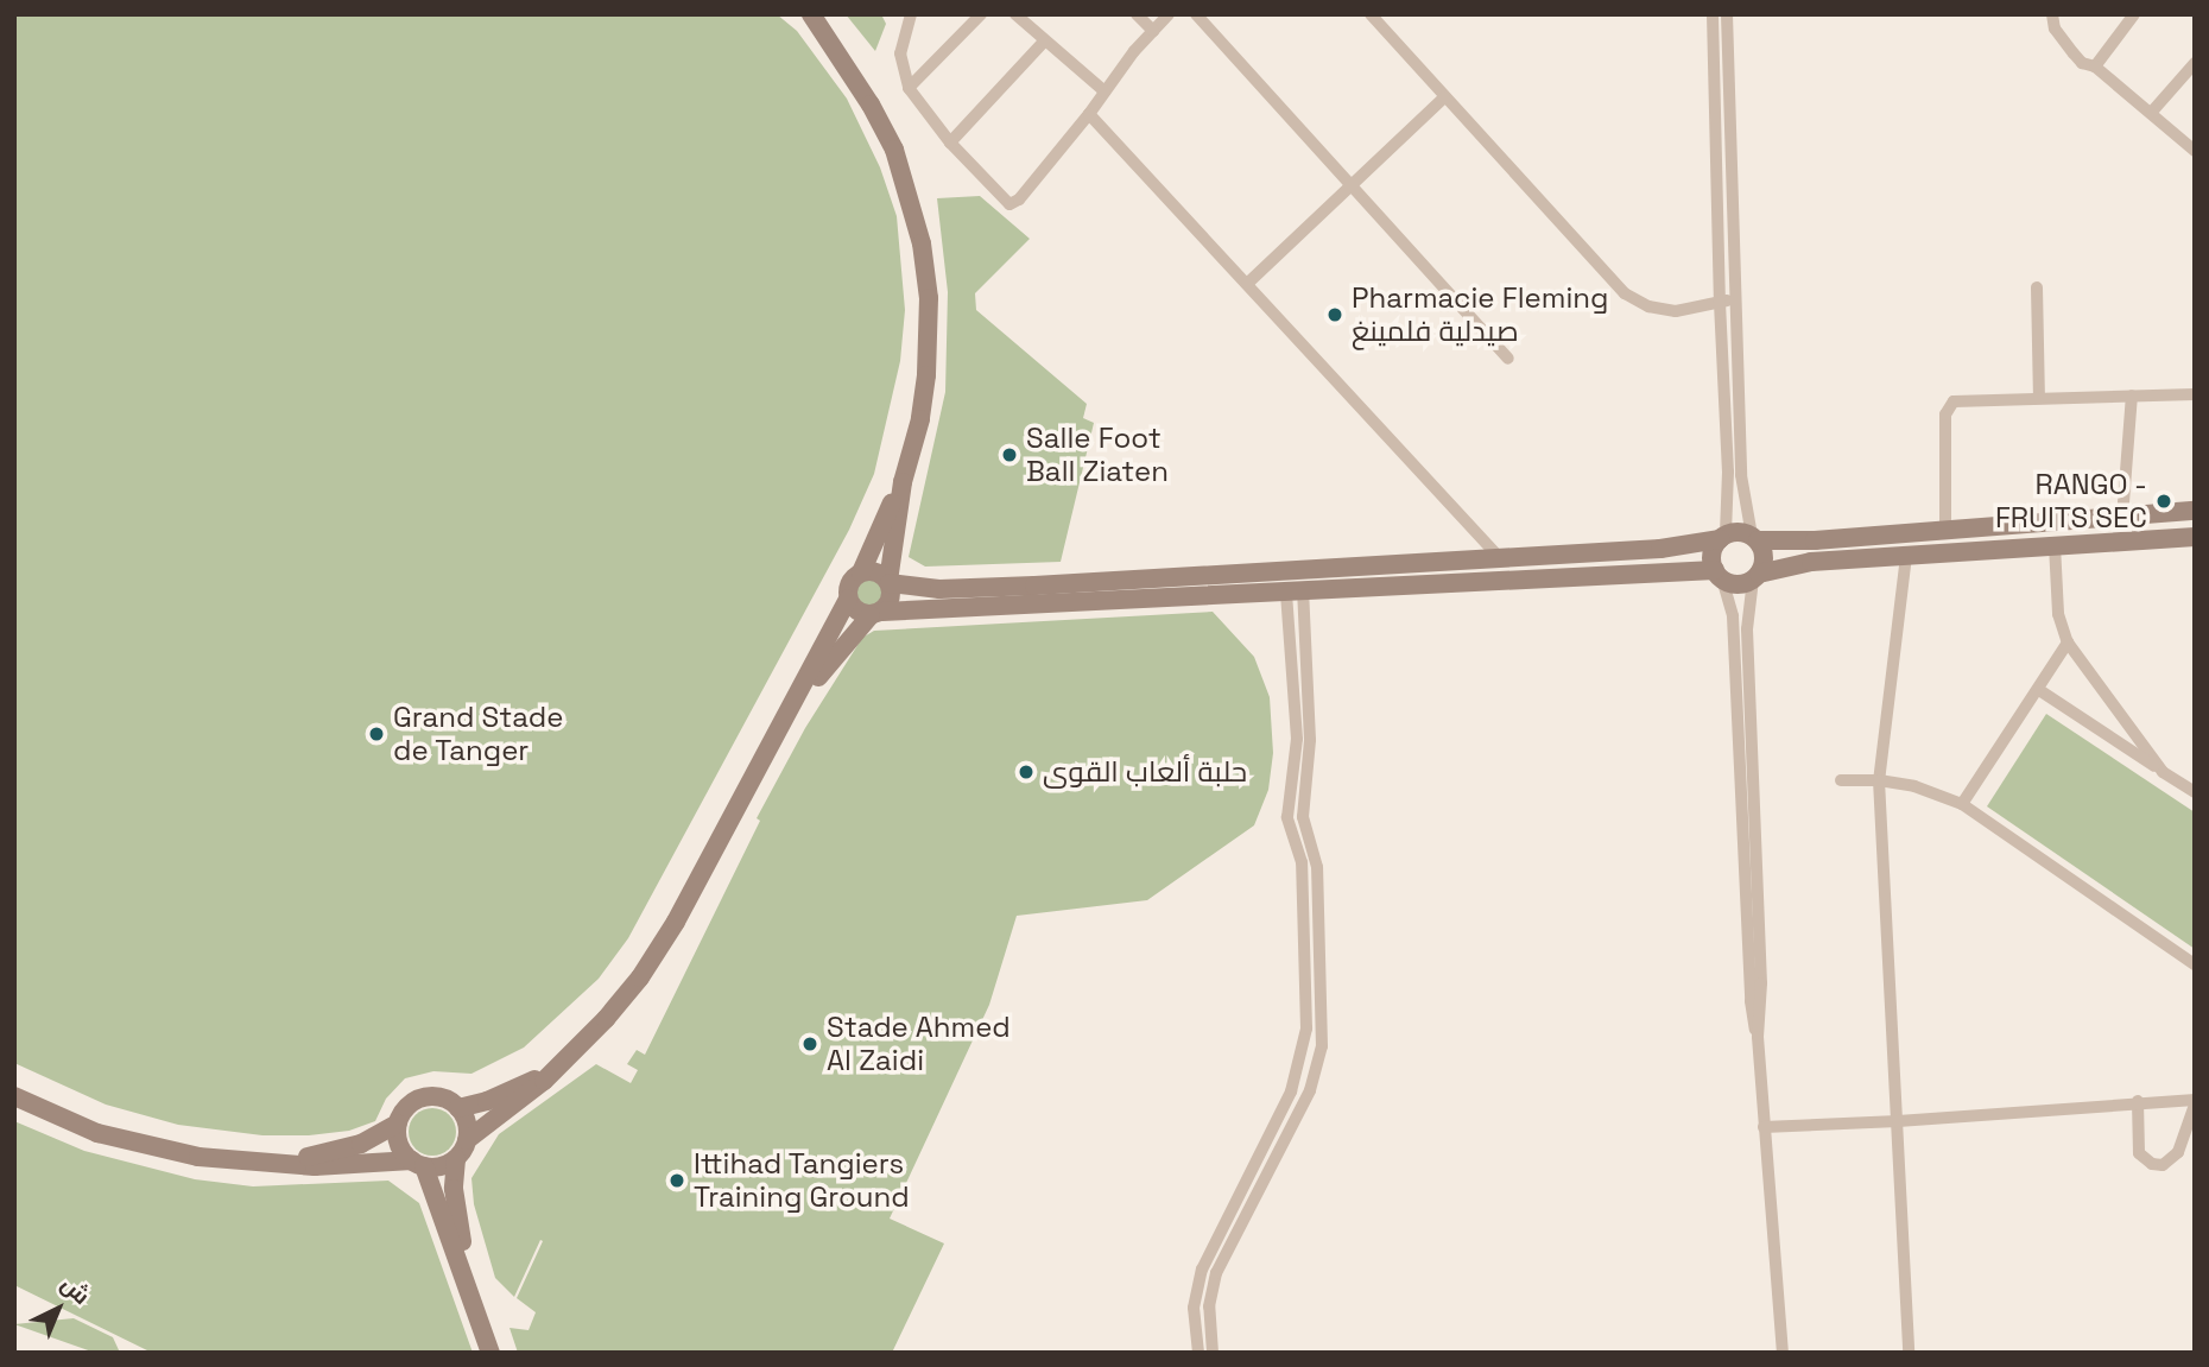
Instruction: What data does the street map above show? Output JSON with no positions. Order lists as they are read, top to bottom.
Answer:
{
  "places": [
    "Pharmacie Fleming صيدلية فلمينغ",
    "Salle Foot Ball Ziaten",
    "RANGO - FRUITS SEC",
    "Grand Stade de Tanger",
    "حلبة ألعاب القوى",
    "Stade Ahmed Al Zaidi",
    "Ittihad Tangiers Training Ground"
  ],
  "north": "top right"
}
